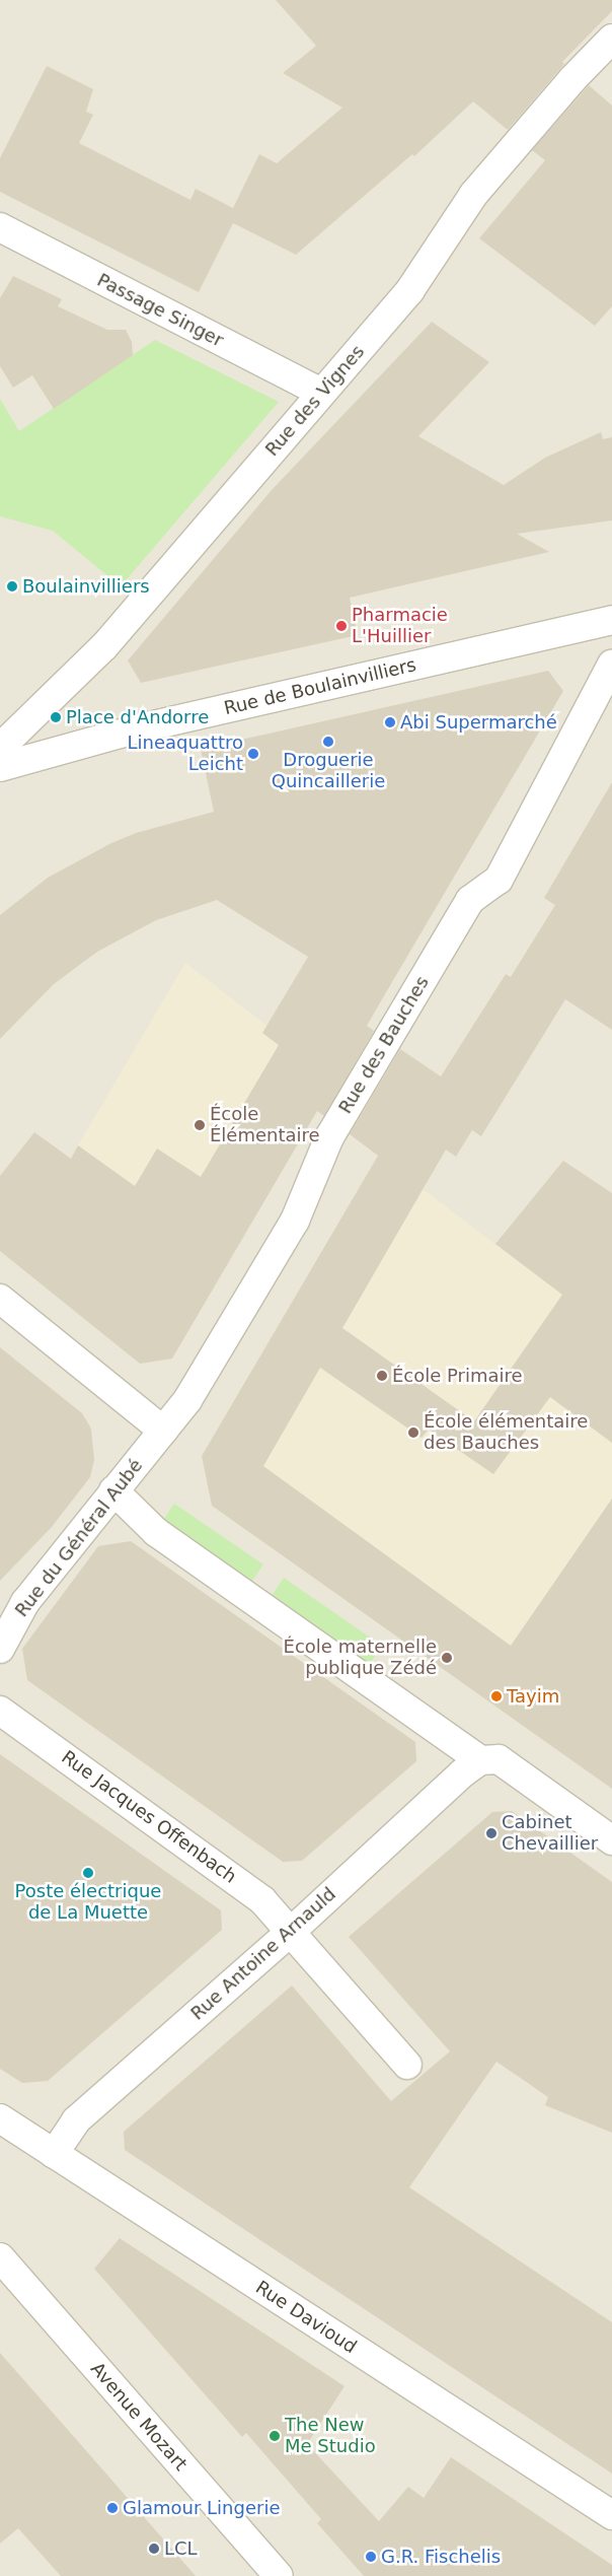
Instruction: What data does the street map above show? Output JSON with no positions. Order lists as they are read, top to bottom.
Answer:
{
  "streets": {
    "street": [
      "Passage Singer",
      "Rue des Vignes",
      "Rue de Boulainvilliers",
      "Rue des Bauches",
      "Rue du Général Aubé",
      "Rue Jacques Offenbach",
      "Rue Antoine Arnauld",
      "Rue Davioud",
      "Avenue Mozart"
    ]
  },
  "crossings": [
    ["Passage Singer", "Rue des Vignes"],
    ["Rue des Bauches", "Rue du Général Aubé"],
    ["Rue Jacques Offenbach", "Rue Antoine Arnauld"],
    ["Rue Antoine Arnauld", "Rue Davioud"]
  ],
  "places": [
    "Boulainvilliers",
    "Pharmacie L'Huillier",
    "Place d'Andorre",
    "Abi Supermarché",
    "Droguerie Quincaillerie",
    "Lineaquattro Leicht",
    "École Élémentaire",
    "École Primaire",
    "École élémentaire des Bauches",
    "École maternelle publique Zédé",
    "Tayim",
    "Cabinet Chevaillier",
    "Poste électrique de La Muette",
    "The New Me Studio",
    "Glamour Lingerie",
    "LCL",
    "G.R. Fischelis"
  ]
}
